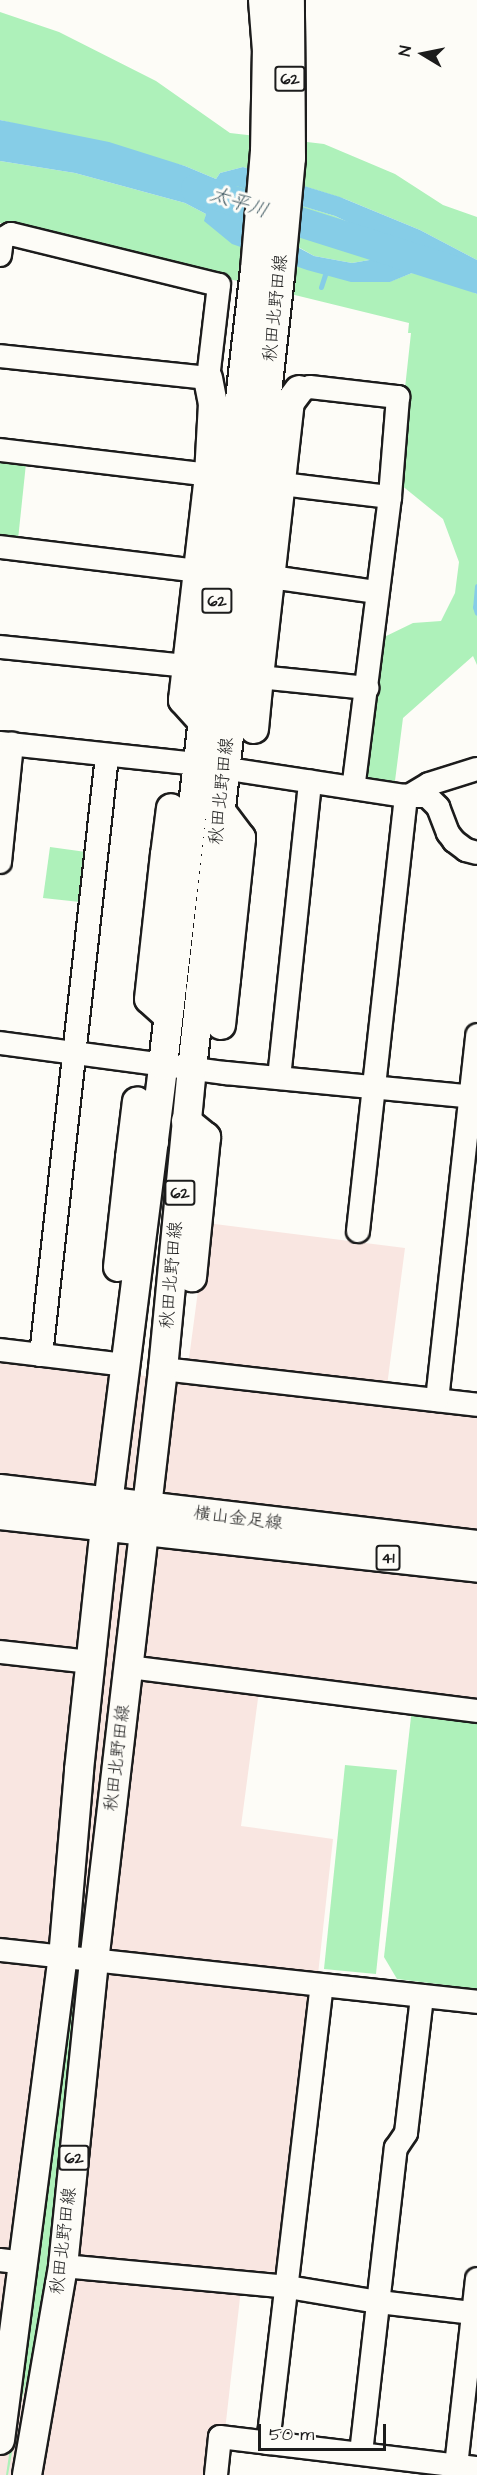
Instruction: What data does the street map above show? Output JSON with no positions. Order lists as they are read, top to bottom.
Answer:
{
  "streets": {
    "main road": [
      "62",
      "秋田北野田線",
      "横山金足線",
      "41"
    ]
  },
  "crossings": [
    ["秋田北野田線", "横山金足線"]
  ],
  "water": ["太平川"],
  "scale_bar": "50 m",
  "north": "left"
}
